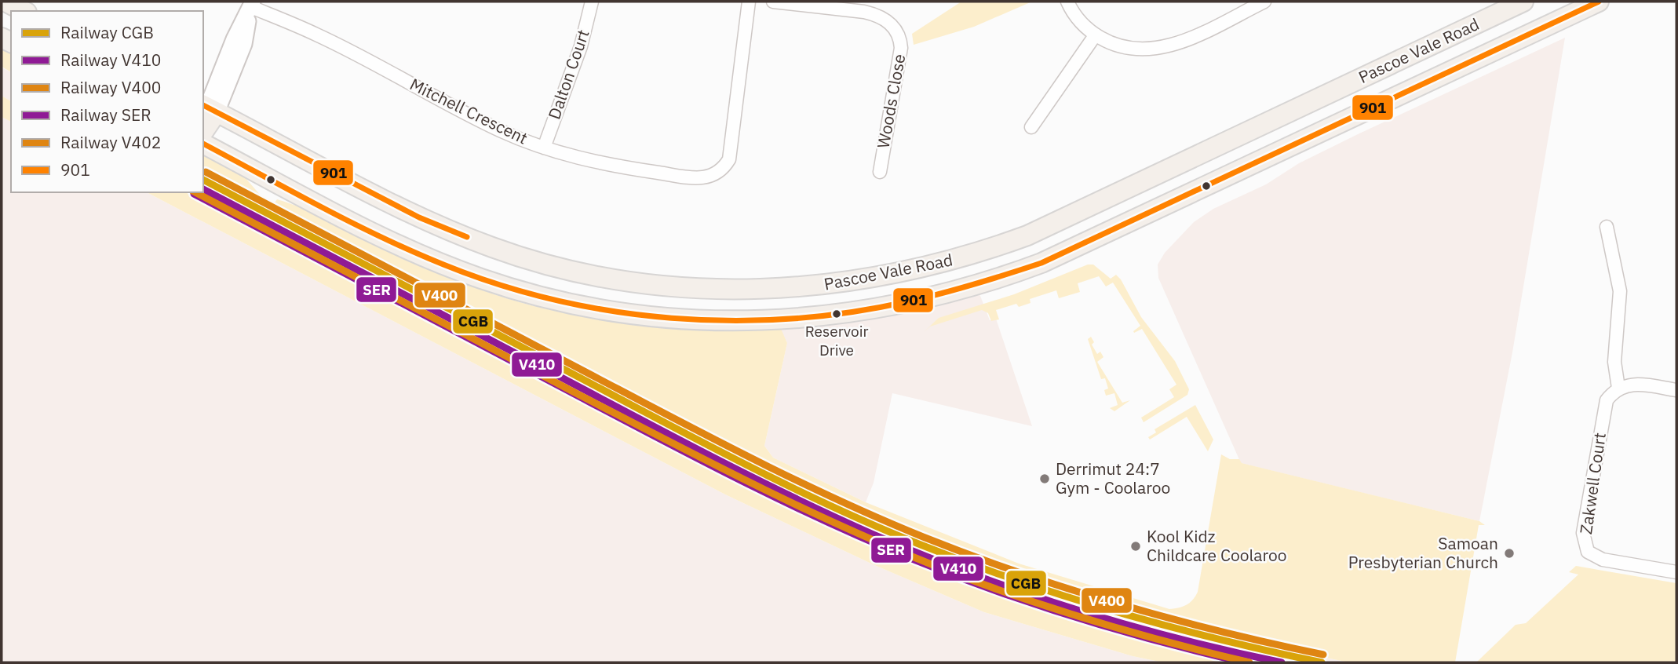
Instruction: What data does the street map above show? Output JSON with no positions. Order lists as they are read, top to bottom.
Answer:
{
  "streets": {
    "main road": ["Pascoe Vale Road"],
    "street": [
      "Dalton Court",
      "Woods Close",
      "Mitchell Crescent",
      "Zakwell Court"
    ]
  },
  "crossings": [
    ["Dalton Court", "Mitchell Crescent"]
  ],
  "places": [
    "Reservoir Drive",
    "Derrimut 24:7 Gym - Coolaroo",
    "Kool Kidz Childcare Coolaroo",
    "Samoan Presbyterian Church"
  ],
  "lines": [
    "transit line 901",
    "rail line V400",
    "rail line CGB",
    "rail line V410",
    "rail line V402",
    "rail line SER"
  ],
  "legend": [
    "Railway CGB",
    "Railway V410",
    "Railway V400",
    "Railway SER",
    "Railway V402",
    "901"
  ]
}
